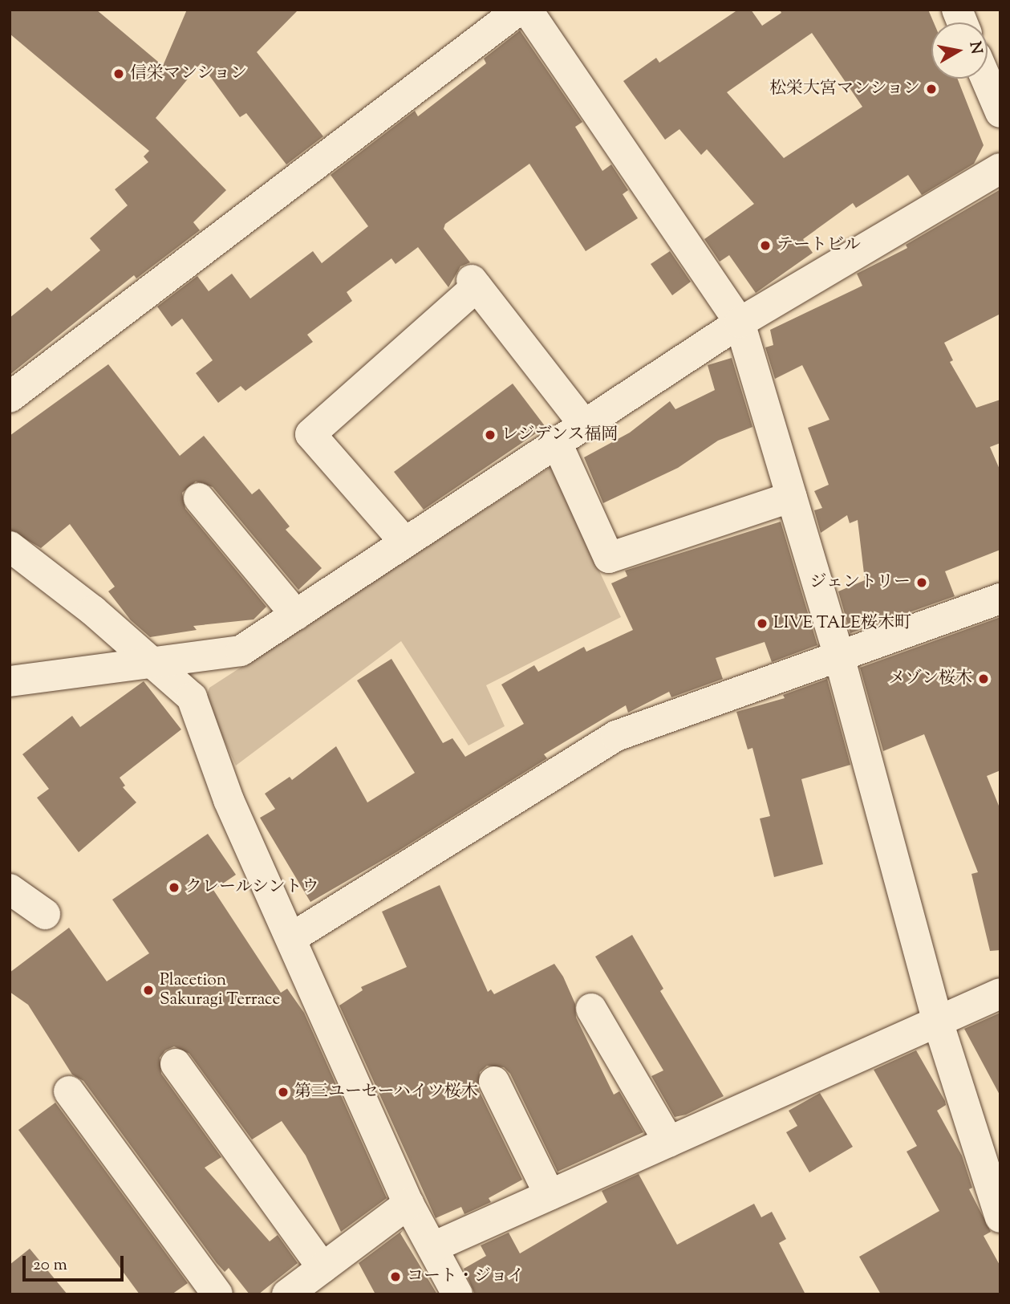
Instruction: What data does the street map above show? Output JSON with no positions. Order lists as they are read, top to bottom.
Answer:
{
  "places": [
    "信栄マンション",
    "松栄大宮マンション",
    "テートビル",
    "レジデンス福岡",
    "ジェントリー",
    "LIVE TALE桜木町",
    "メゾン桜木",
    "クレールシントウ",
    "Placetion Sakuragi Terrace",
    "第三ユーセーハイツ桜木",
    "コート・ジョイ"
  ],
  "scale_bar": "20 m",
  "north": "right"
}
